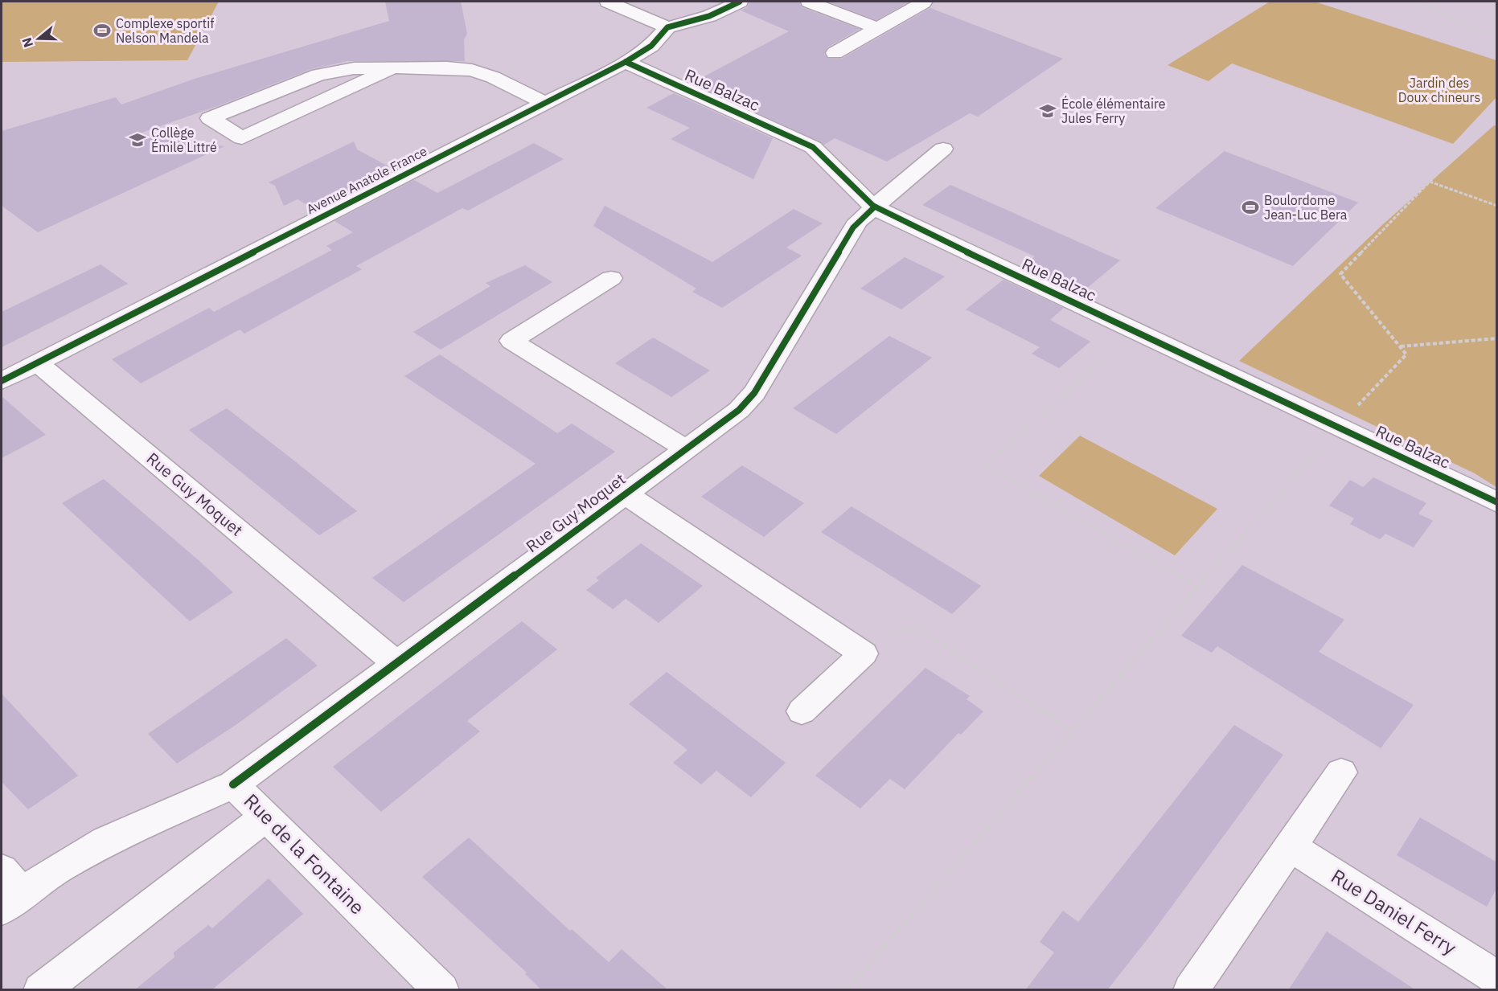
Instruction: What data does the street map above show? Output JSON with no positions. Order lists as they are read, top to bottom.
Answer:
{
  "streets": {
    "street": [
      "Rue Balzac",
      "Avenue Anatole France",
      "Rue Guy Moquet",
      "Rue de la Fontaine",
      "Rue Daniel Ferry"
    ]
  },
  "crossings": [
    ["Rue Balzac", "Avenue Anatole France"],
    ["Rue Balzac", "Rue Guy Moquet"],
    ["Avenue Anatole France", "Rue Guy Moquet"],
    ["Rue Guy Moquet", "Rue de la Fontaine"]
  ],
  "parks": ["Jardin des Doux chineurs"],
  "places": {
    "sports": ["Complexe sportif Nelson Mandela", "Boulordome Jean-Luc Bera"],
    "school or university": ["École élémentaire Jules Ferry", "Collège Émile Littré"]
  },
  "north": "left"
}
